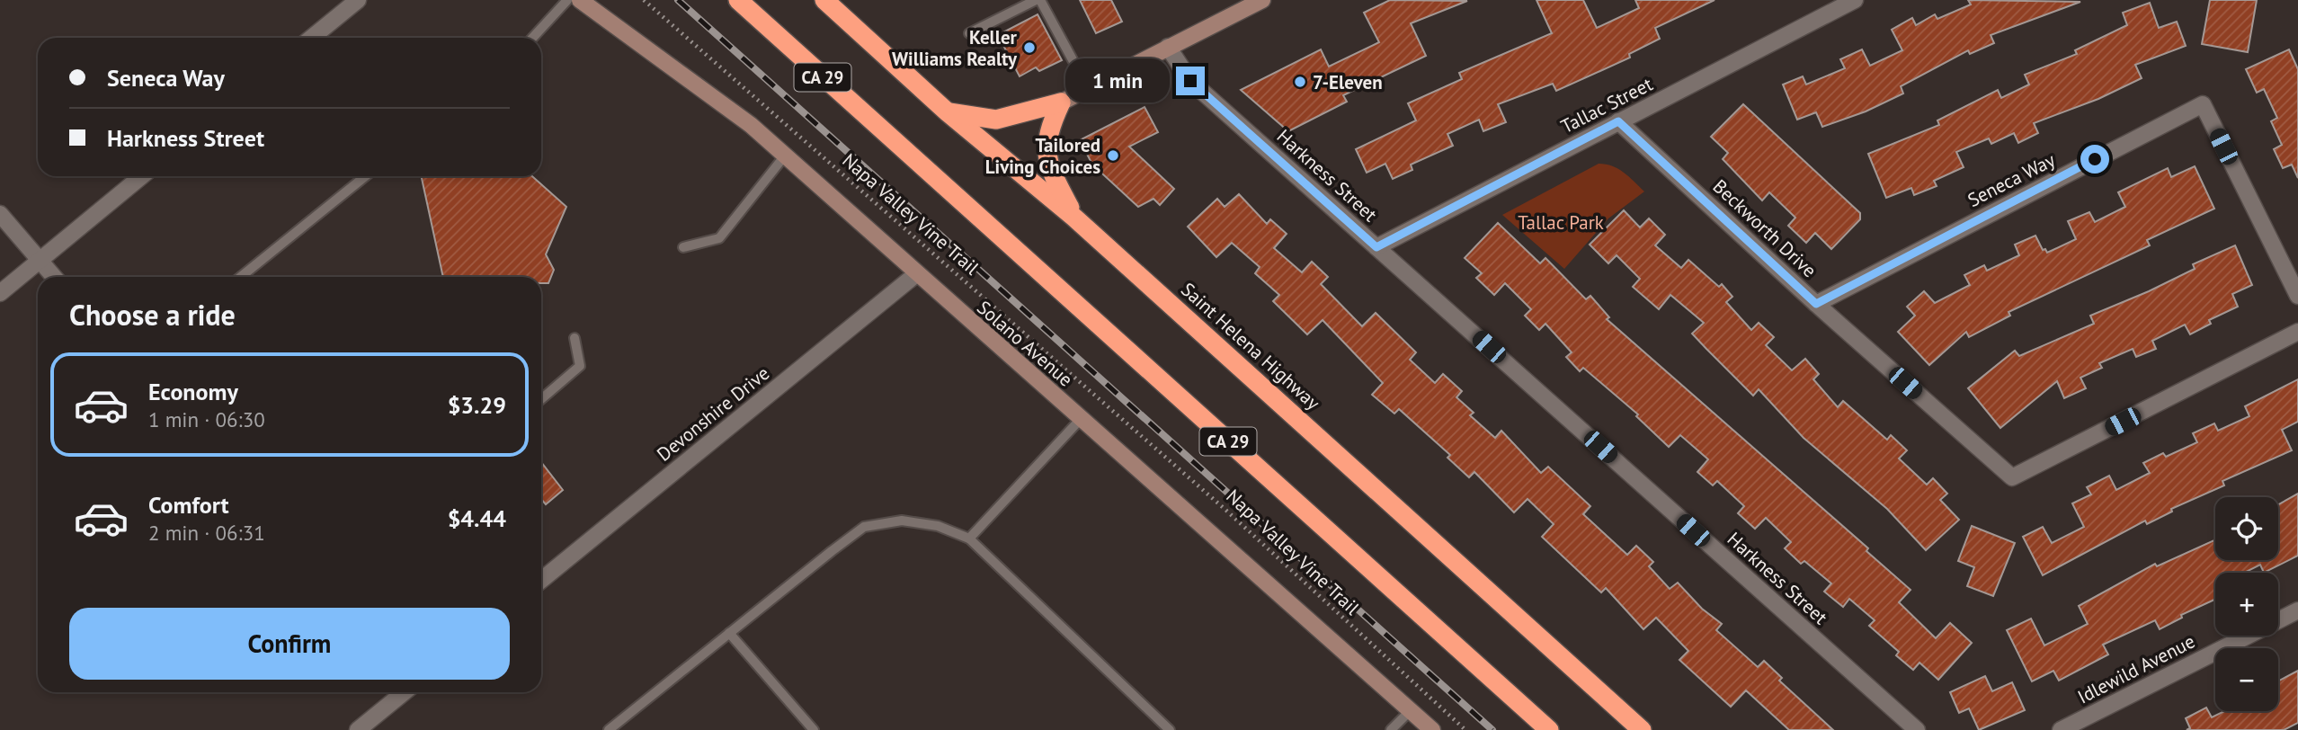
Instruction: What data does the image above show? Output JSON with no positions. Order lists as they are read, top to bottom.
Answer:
{
  "streets": {
    "highway": ["CA 29", "Saint Helena Highway"],
    "street": [
      "Tallac Street",
      "Harkness Street",
      "Seneca Way",
      "Beckworth Drive",
      "Solano Avenue",
      "Devonshire Drive",
      "Idlewild Avenue"
    ],
    "path": ["Napa Valley Vine Trail"]
  },
  "crossings": [
    ["Tallac Street", "Harkness Street"],
    ["Tallac Street", "Beckworth Drive"],
    ["Seneca Way", "Beckworth Drive"],
    ["Solano Avenue", "Devonshire Drive"]
  ],
  "parks": ["Tallac Park"],
  "places": ["Keller Williams Realty", "7-Eleven", "Tailored Living Choices"],
  "page": {
    "banner": ["Seneca Way", "Harkness Street"],
    "bubble": "1 min",
    "heading": "Choose a ride",
    "list": [
      {
        "name": "Economy",
        "note": "1 min · 06:30",
        "value": "$3.29"
      },
      {
        "name": "Comfort",
        "note": "2 min · 06:31",
        "value": "$4.44"
      }
    ],
    "map_buttons": ["+", "−"],
    "buttons": "Confirm"
  }
}
